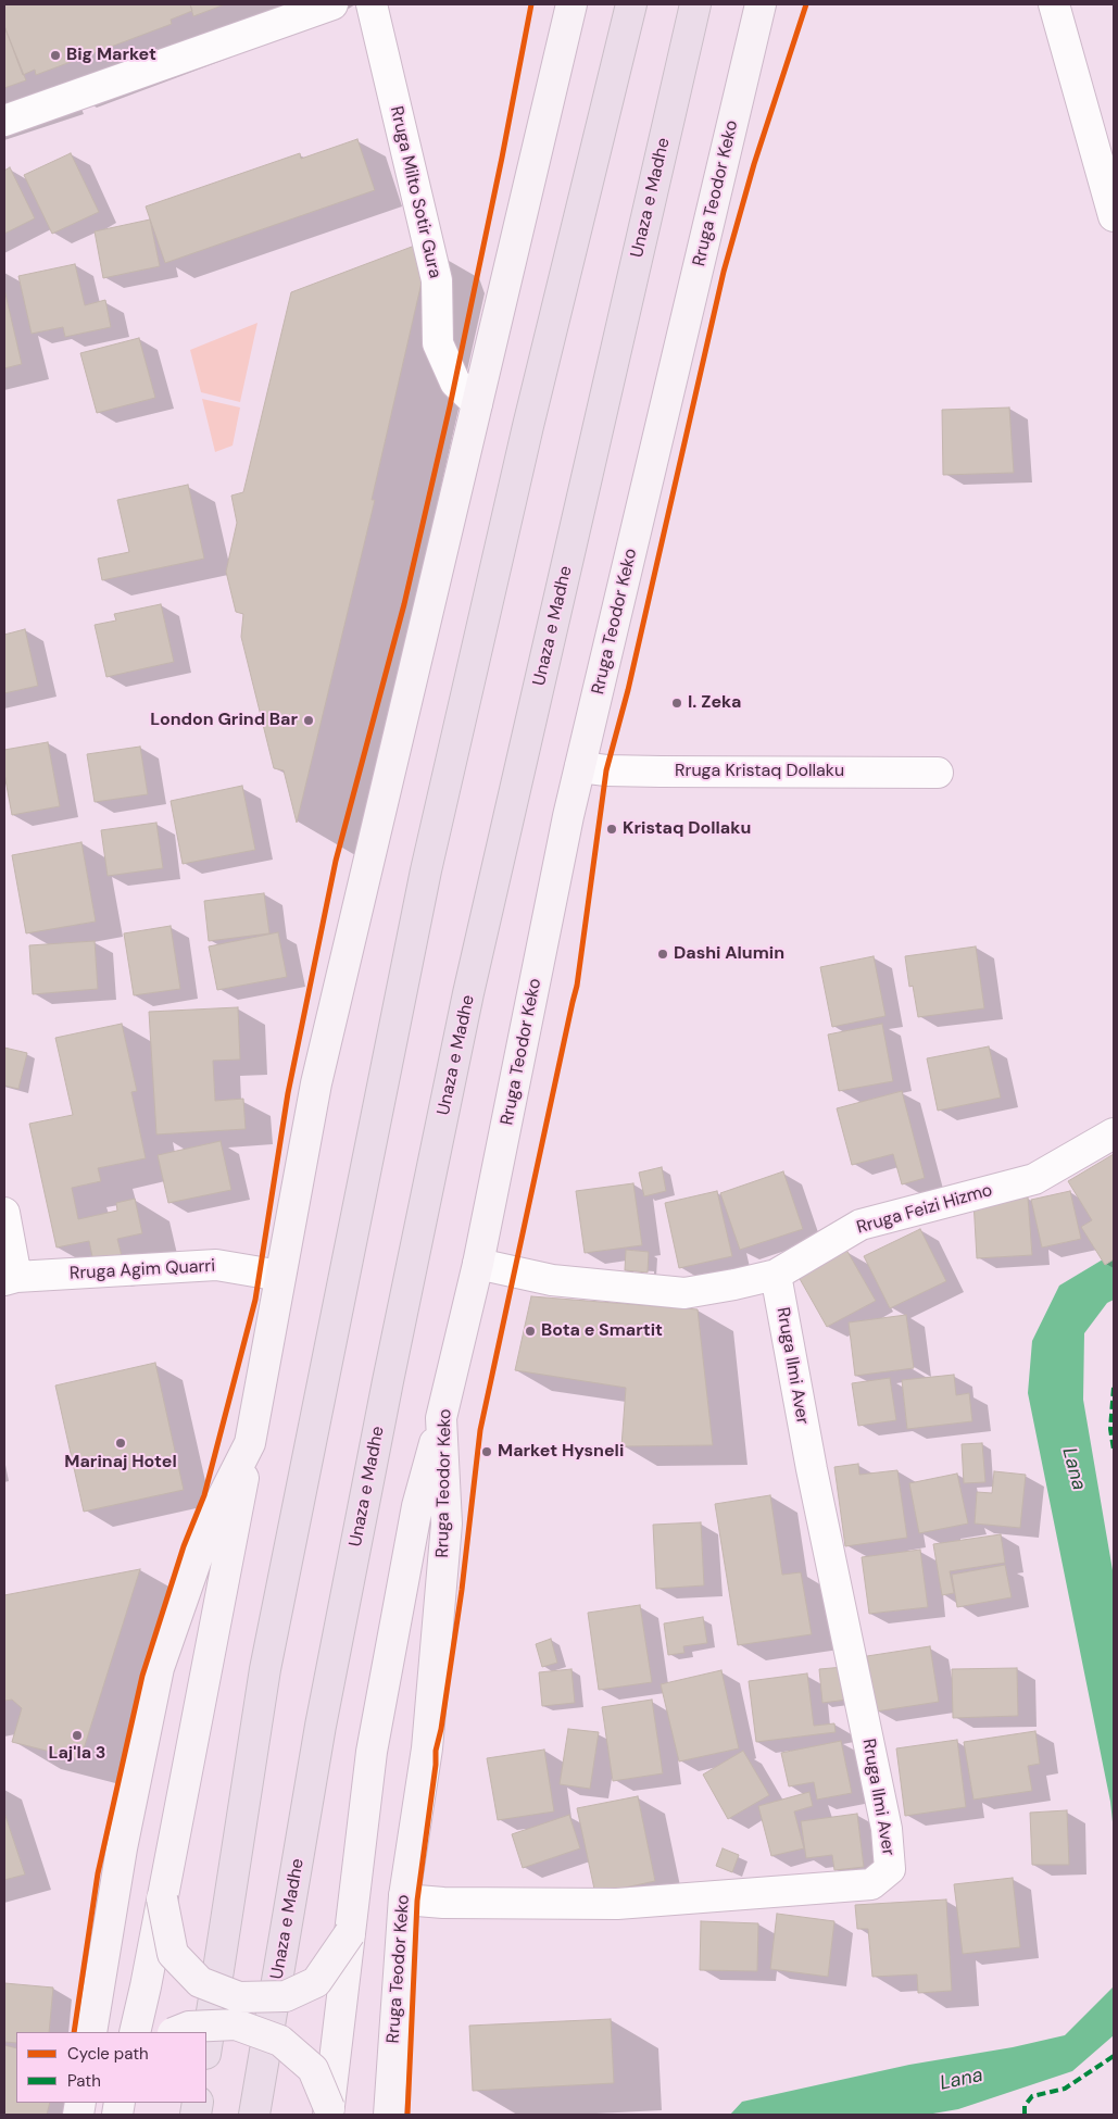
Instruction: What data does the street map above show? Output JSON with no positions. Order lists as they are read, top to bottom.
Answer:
{
  "streets": {
    "highway": ["Unaza e Madhe"],
    "main road": ["Rruga Teodor Keko"],
    "street": [
      "Rruga Milto Sotir Gura",
      "Rruga Kristaq Dollaku",
      "Rruga Feizi Hizmo",
      "Rruga Agim Quarri",
      "Rruga Ilmi Aver"
    ]
  },
  "crossings": [
    ["Rruga Teodor Keko", "Rruga Kristaq Dollaku"],
    ["Rruga Teodor Keko", "Rruga Feizi Hizmo"],
    ["Rruga Teodor Keko", "Rruga Ilmi Aver"],
    ["Rruga Feizi Hizmo", "Rruga Ilmi Aver"]
  ],
  "water": ["Lana"],
  "places": [
    "Big Market",
    "I. Zeka",
    "London Grind Bar",
    "Kristaq Dollaku",
    "Dashi Alumin",
    "Bota e Smartit",
    "Marinaj Hotel",
    "Market Hysneli",
    "Laj'la 3"
  ],
  "legend": ["Cycle path", "Path"]
}
